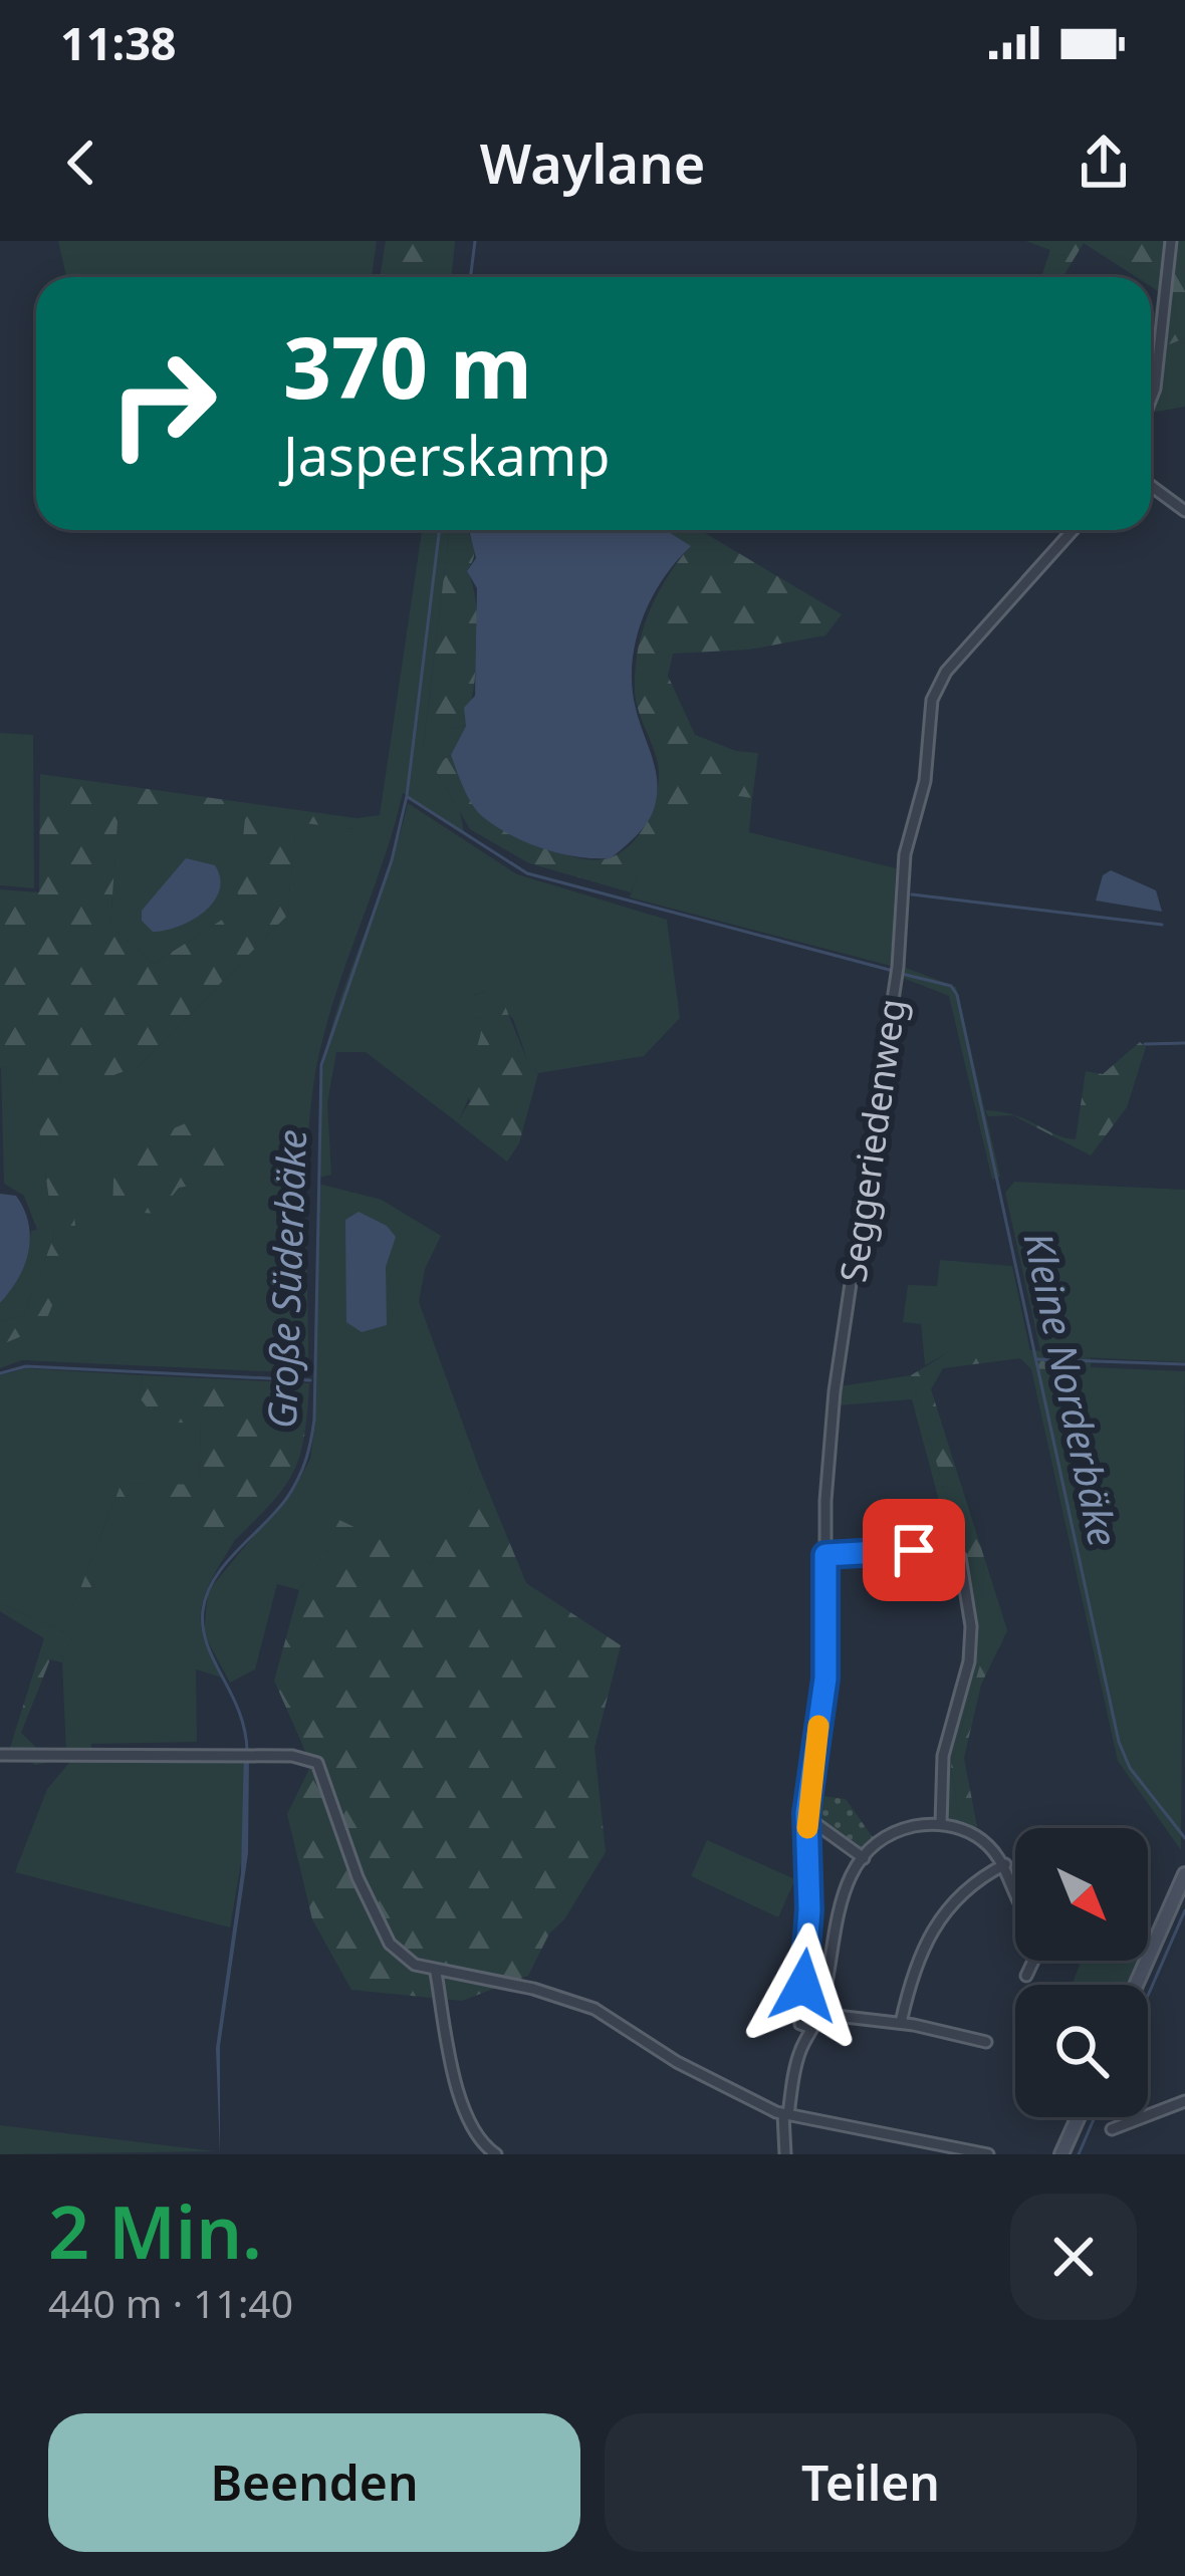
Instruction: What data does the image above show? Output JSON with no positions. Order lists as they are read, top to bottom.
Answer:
{
  "streets": {
    "street": ["Seggeriedenweg"]
  },
  "water": ["Große Süderbäke", "Kleine Norderbäke"],
  "north": "bottom right",
  "page": {
    "status": "11:38",
    "header": "Waylane",
    "turn": ["370 m", "Jasperskamp"],
    "heading": ["2 Min.", "440 m · 11:40"],
    "buttons": ["Beenden", "Teilen"]
  }
}
